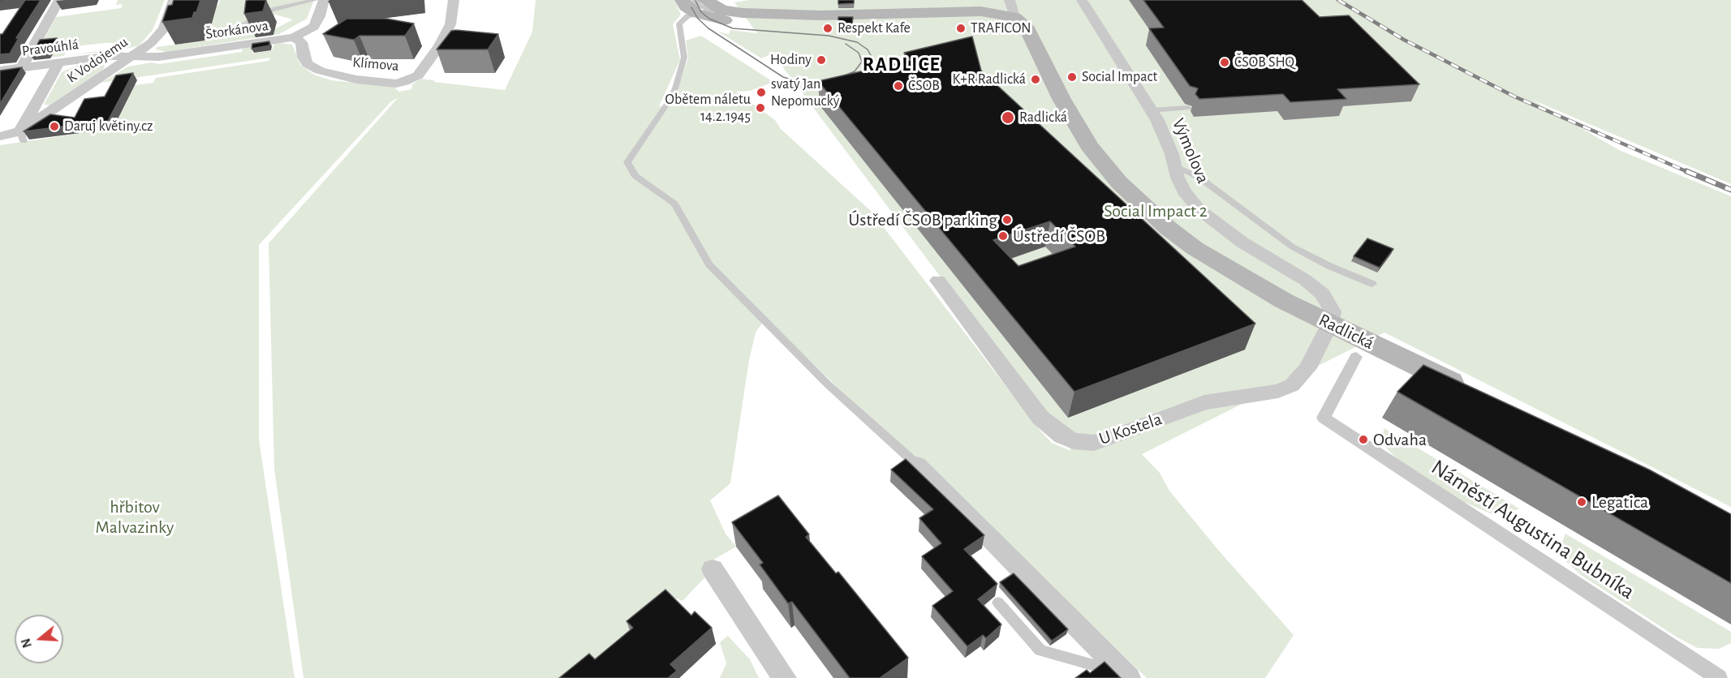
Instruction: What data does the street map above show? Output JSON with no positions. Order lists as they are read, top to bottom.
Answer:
{
  "streets": {
    "main road": ["Radlická"],
    "street": [
      "Štorkánova",
      "Pravoúhlá",
      "K Vodojemu",
      "Klímova",
      "Výmolova",
      "U Kostela",
      "Náměstí Augustina Bubníka"
    ]
  },
  "crossings": [
    ["Štorkánova", "Pravoúhlá"],
    ["Štorkánova", "K Vodojemu"],
    ["Štorkánova", "Klímova"],
    ["Pravoúhlá", "K Vodojemu"],
    ["Výmolova", "Radlická"],
    ["Výmolova", "U Kostela"],
    ["Radlická", "U Kostela"]
  ],
  "districts": ["RADLICE"],
  "parks": ["Social Impact 2", "hřbitov Malvazinky"],
  "places": [
    "Respekt Kafe",
    "TRAFICON",
    "Hodiny",
    "ČSOB SHQ",
    "Social Impact",
    "K+R Radlická",
    "ČSOB",
    "svatý Jan Nepomucký",
    "Obětem náletu 14.2.1945",
    "Radlická",
    "Daruj květiny.cz",
    "Ústředí ČSOB parking",
    "Ústředí ČSOB",
    "Odvaha",
    "Legatica"
  ],
  "north": "left"
}
